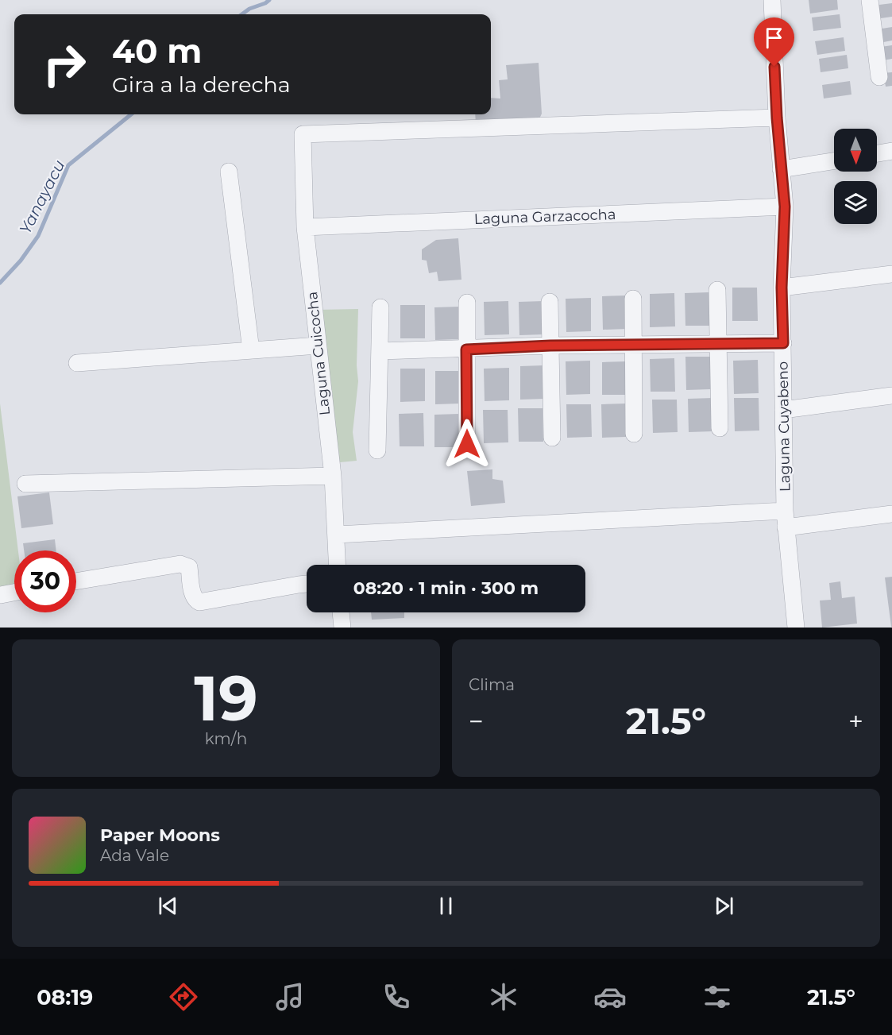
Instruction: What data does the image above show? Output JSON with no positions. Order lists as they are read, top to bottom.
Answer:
{
  "streets": {
    "street": ["Laguna Garzacocha", "Laguna Cuicocha", "Laguna Cuyabeno"]
  },
  "crossings": [
    ["Laguna Garzacocha", "Laguna Cuicocha"],
    ["Laguna Garzacocha", "Laguna Cuyabeno"],
    ["Laguna Cuicocha", "Laguna Cuyabeno"]
  ],
  "water": ["Yanayacu"],
  "north": "bottom",
  "page": {
    "turn": ["40 m", "Gira a la derecha"],
    "limit": "30",
    "trip": "08:20 · 1 min · 300 m",
    "tile": [
      ["19", "km/h"],
      "Clima"
    ],
    "heat": ["−", "21.5°", "+"],
    "song": ["Paper Moons", "Ada Vale"],
    "tabs": ["08:19", "21.5°"]
  }
}
